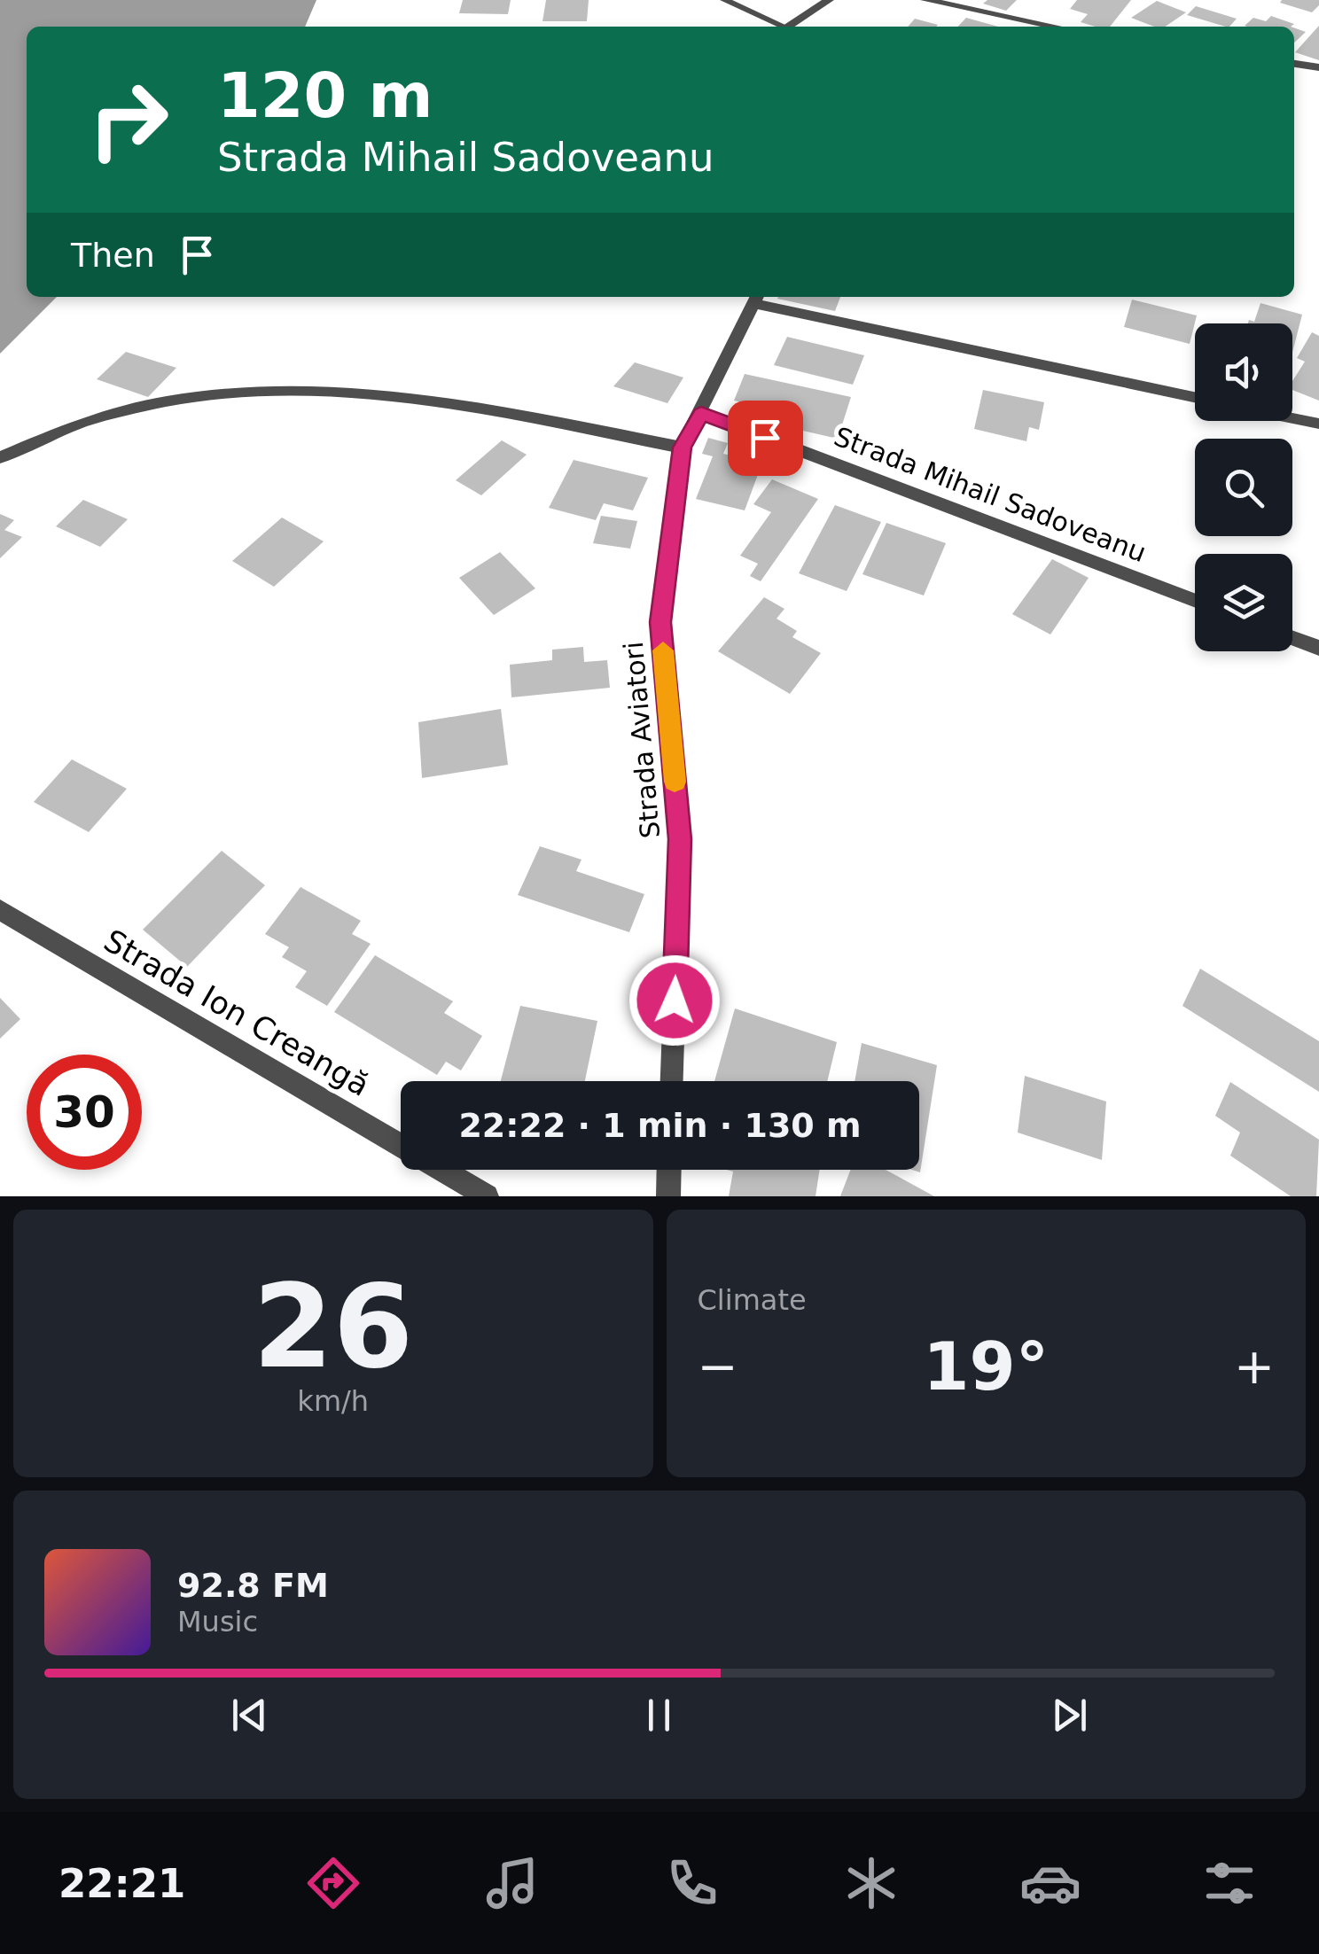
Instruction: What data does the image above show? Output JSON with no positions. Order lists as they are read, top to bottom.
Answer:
{
  "streets": {
    "street": ["Strada Mihail Sadoveanu", "Strada Aviatori", "Strada Ion Creangă"]
  },
  "crossings": [
    ["Strada Mihail Sadoveanu", "Strada Aviatori"]
  ],
  "page": {
    "turn": ["120 m", "Strada Mihail Sadoveanu"],
    "then": "Then",
    "limit": "30",
    "trip": "22:22 · 1 min · 130 m",
    "tile": [
      ["26", "km/h"],
      "Climate"
    ],
    "heat": ["−", "19°", "+"],
    "song": ["92.8 FM", "Music"],
    "tabs": "22:21"
  }
}
